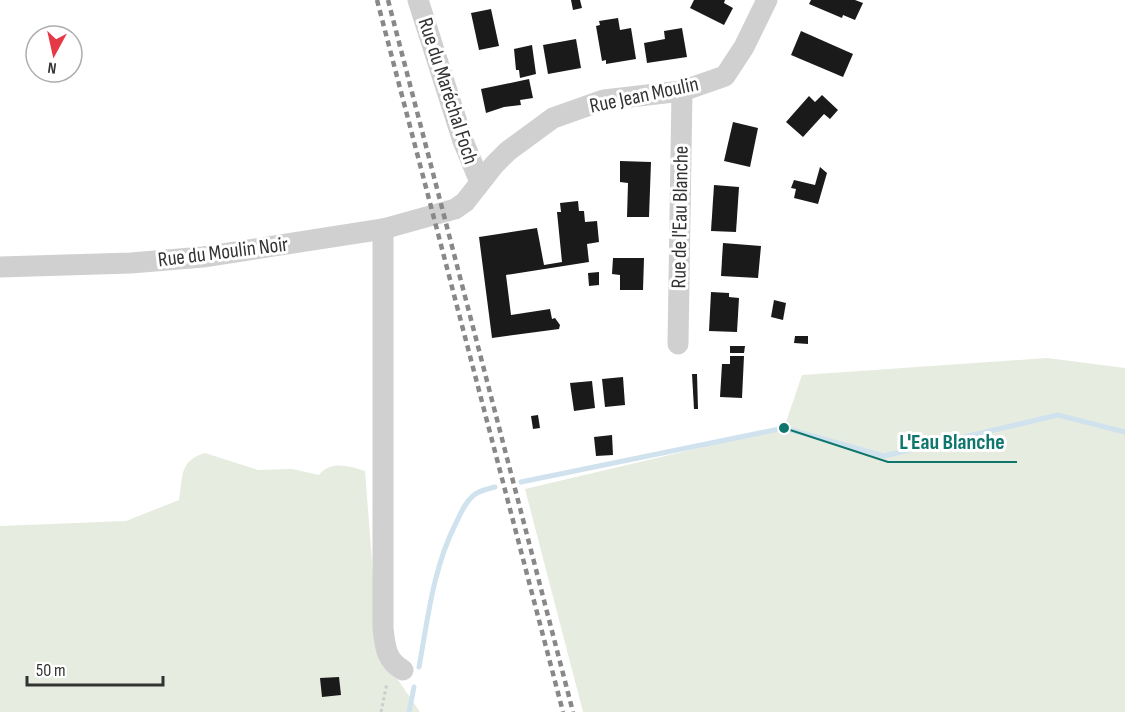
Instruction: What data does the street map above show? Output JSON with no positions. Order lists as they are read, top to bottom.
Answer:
{
  "streets": {
    "street": [
      "Rue du Maréchal Foch",
      "Rue Jean Moulin",
      "Rue de l'Eau Blanche",
      "Rue du Moulin Noir"
    ]
  },
  "crossings": [
    ["Rue du Maréchal Foch", "Rue Jean Moulin"],
    ["Rue Jean Moulin", "Rue de l'Eau Blanche"],
    ["Rue Jean Moulin", "Rue du Moulin Noir"]
  ],
  "places": ["L'Eau Blanche"],
  "scale_bar": "50 m",
  "north": "bottom"
}
